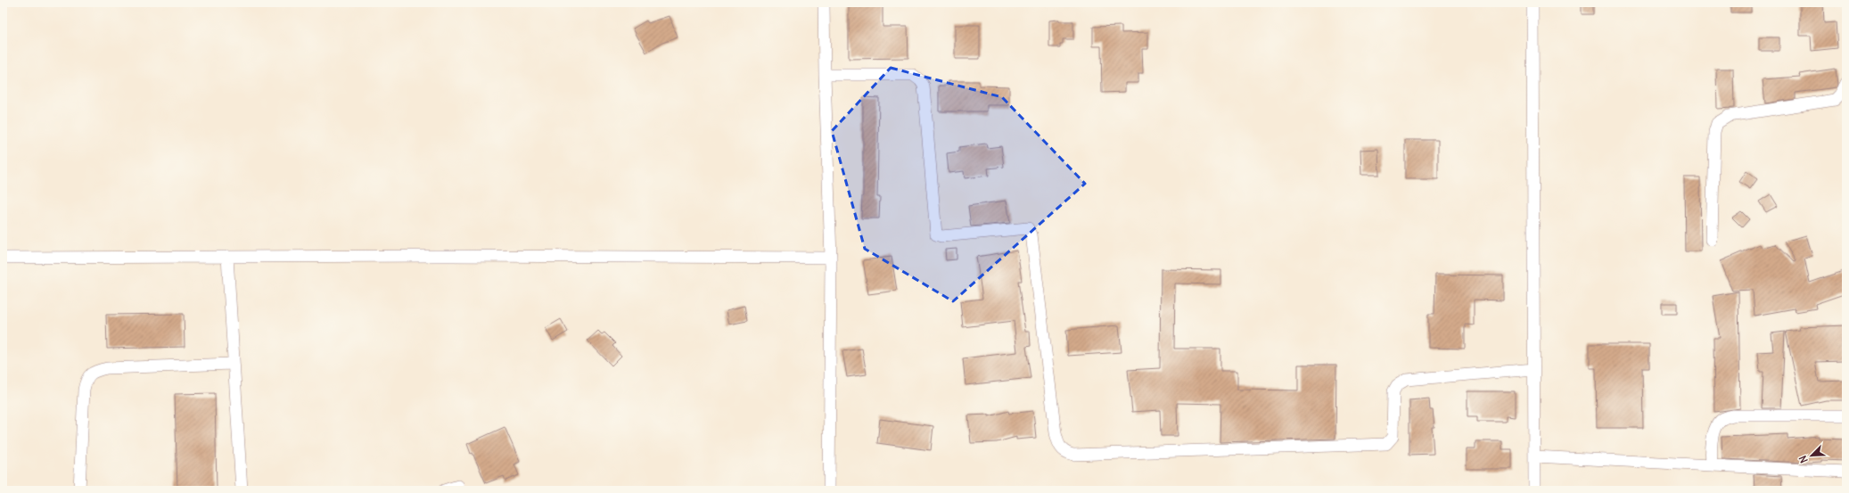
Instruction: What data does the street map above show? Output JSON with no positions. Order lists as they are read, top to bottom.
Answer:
{
  "north": "bottom left"
}
